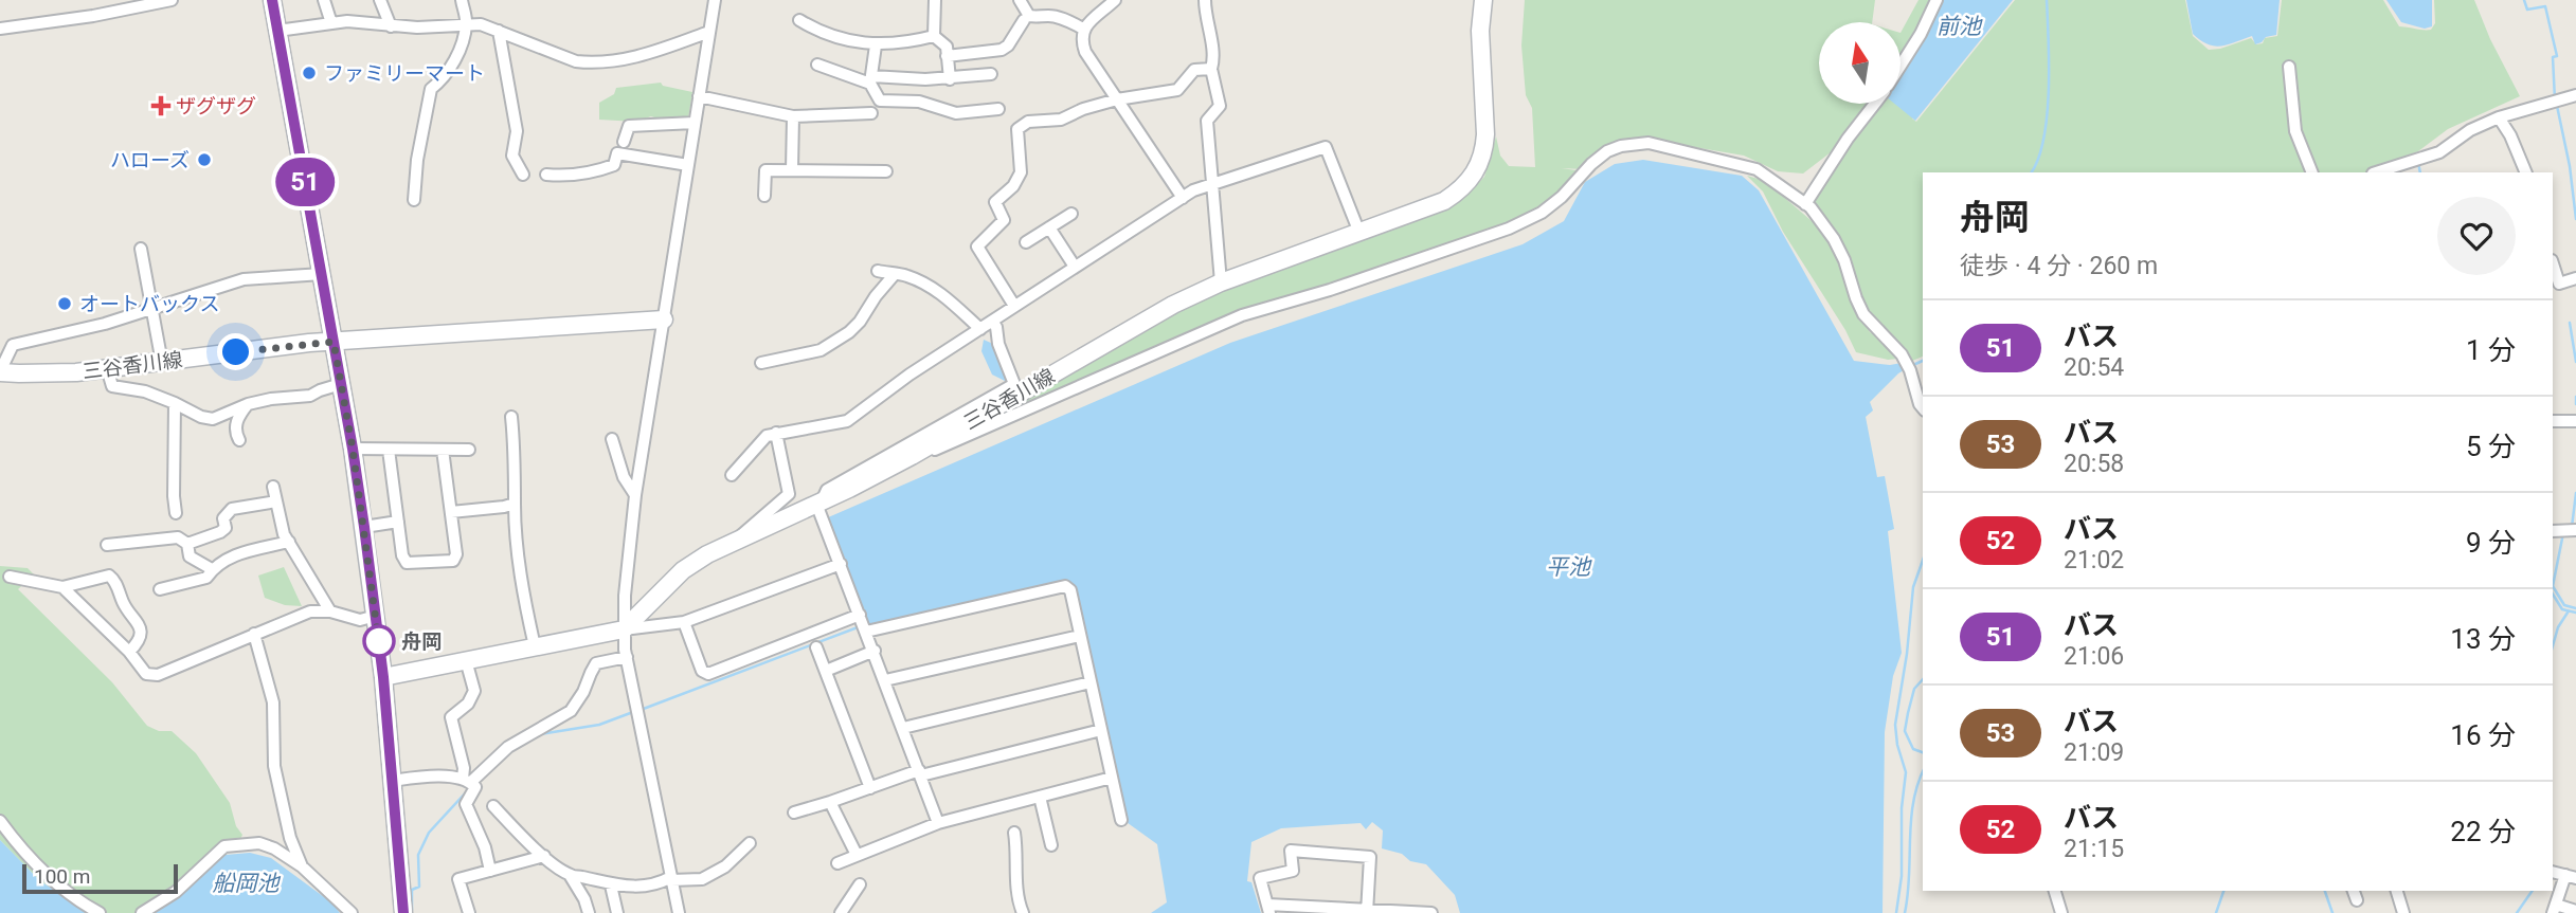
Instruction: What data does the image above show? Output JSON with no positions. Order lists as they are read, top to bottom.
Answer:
{
  "streets": {
    "main road": ["三谷香川線"]
  },
  "water": ["前池", "平池", "船岡池"],
  "places": {
    "other": [
      "ファミリーマート",
      "ハローズ",
      "オートバックス",
      "舟岡"
    ],
    "health": ["ザグザグ"]
  },
  "lines": ["bus line 51"],
  "scale_bar": "100 m",
  "north": "top",
  "page": {
    "on_map": "51",
    "heading": ["舟岡", "徒歩 · 4 分 · 260 m"],
    "list": [
      {
        "mark": "51",
        "name": "バス",
        "note": "20:54",
        "value": "1 分"
      },
      {
        "mark": "53",
        "name": "バス",
        "note": "20:58",
        "value": "5 分"
      },
      {
        "mark": "52",
        "name": "バス",
        "note": "21:02",
        "value": "9 分"
      },
      {
        "mark": "51",
        "name": "バス",
        "note": "21:06",
        "value": "13 分"
      },
      {
        "mark": "53",
        "name": "バス",
        "note": "21:09",
        "value": "16 分"
      },
      {
        "mark": "52",
        "name": "バス",
        "note": "21:15",
        "value": "22 分"
      }
    ],
    "scale": "100 m"
  }
}
